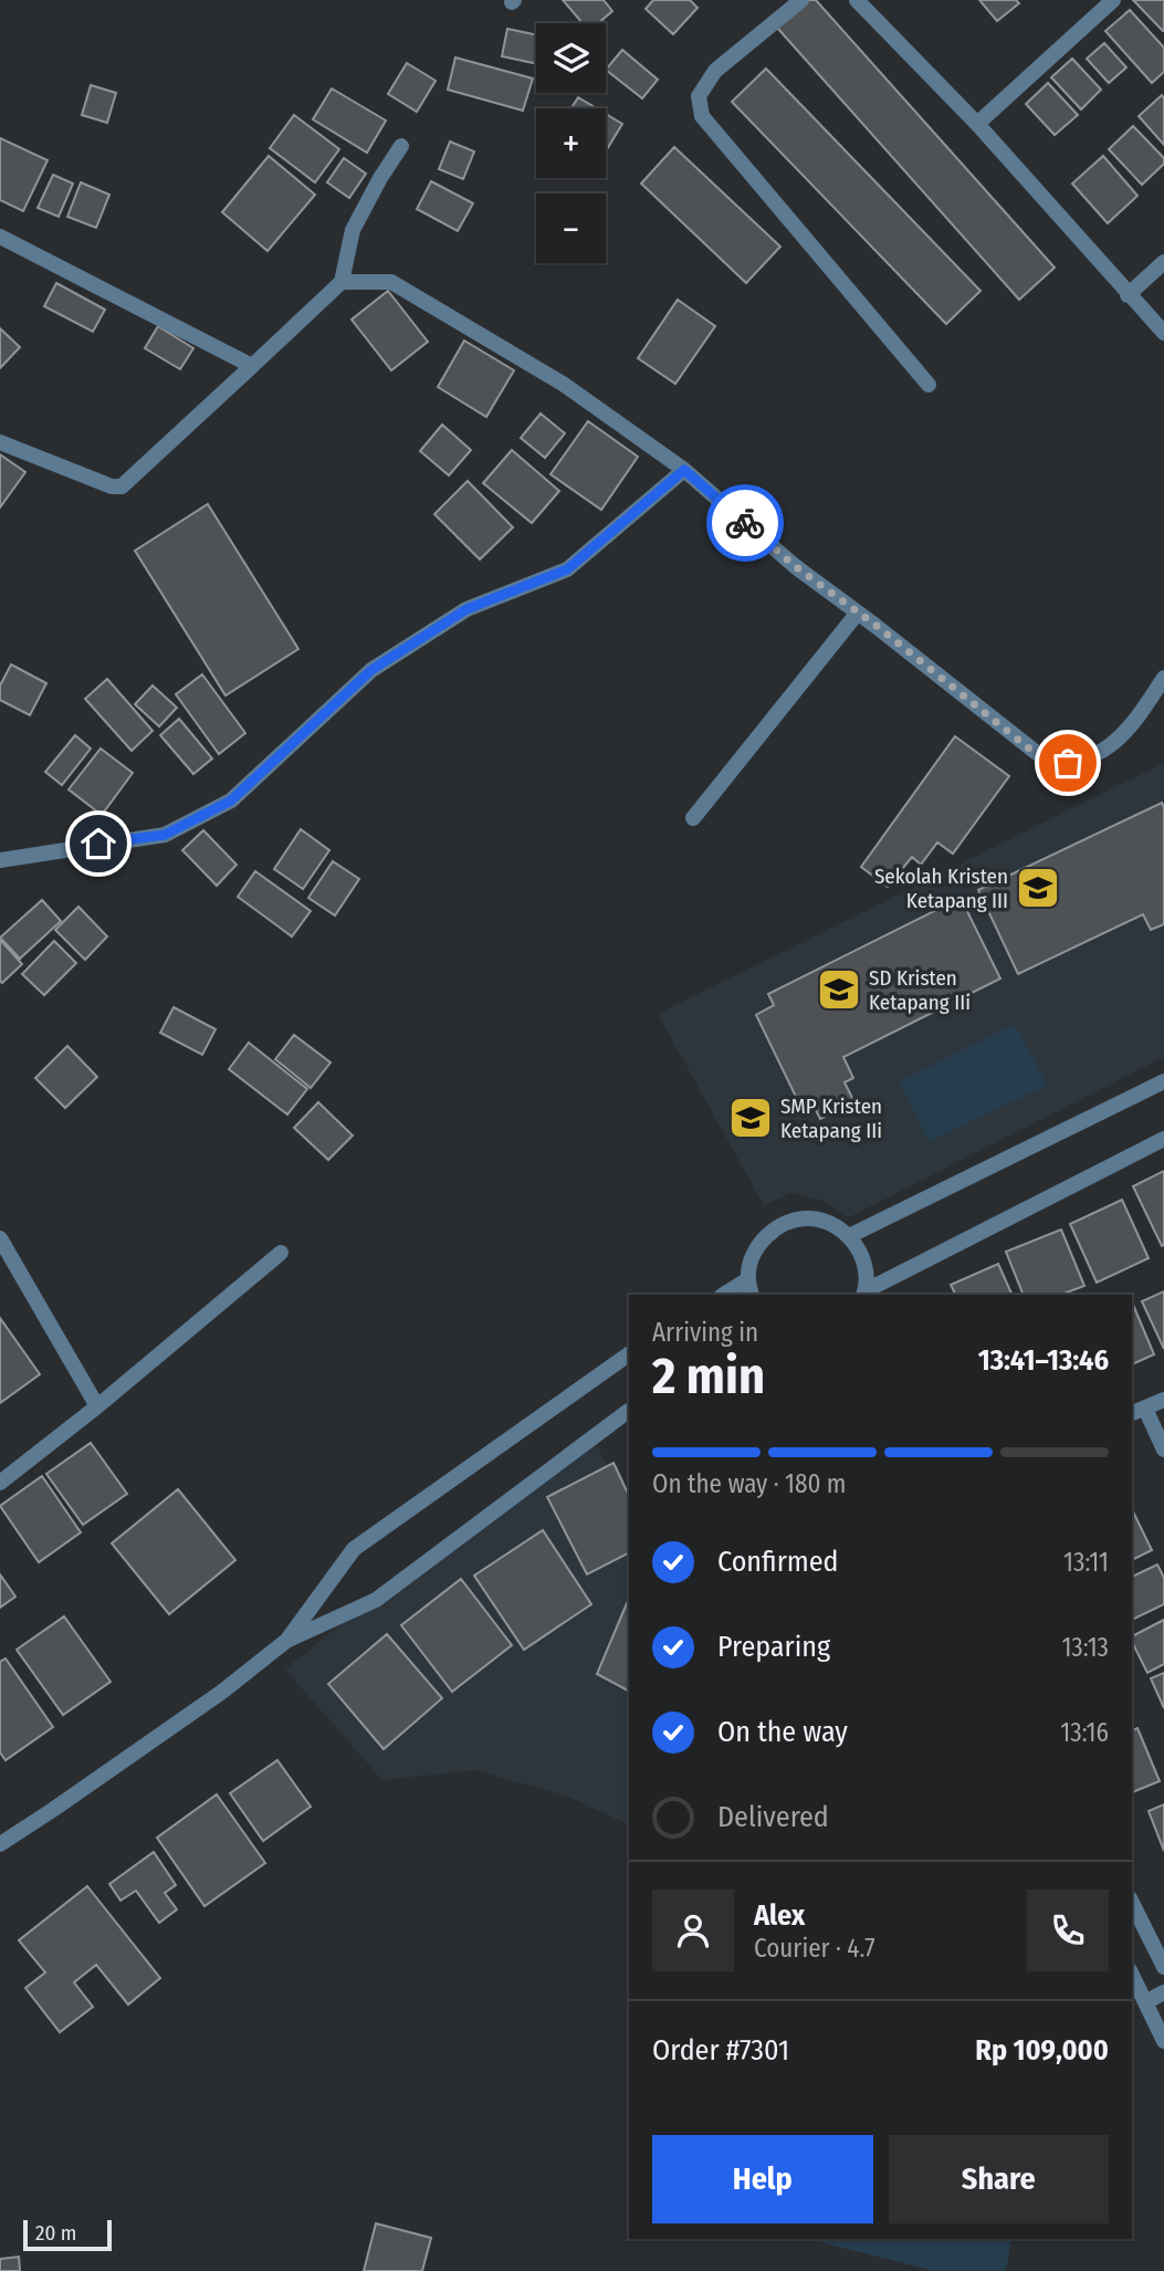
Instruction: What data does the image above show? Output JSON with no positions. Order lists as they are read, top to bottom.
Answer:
{
  "places": {
    "school or university": ["Sekolah Kristen Ketapang III", "SD Kristen Ketapang IIi", "SMP Kristen Ketapang IIi"]
  },
  "scale_bar": "20 m",
  "page": {
    "map_buttons": ["+", "−"],
    "heading": ["2 min", "Arriving in", "13:41–13:46"],
    "panel": [
      "Alex",
      "Courier · 4.7",
      "Order #7301",
      "Rp 109,000"
    ],
    "bar": "On the way · 180 m",
    "list": [
      ["Confirmed", "13:11"],
      ["Preparing", "13:13"],
      ["On the way", "13:16"],
      "Delivered"
    ],
    "buttons": ["Help", "Share"],
    "scale": "20 m"
  }
}
